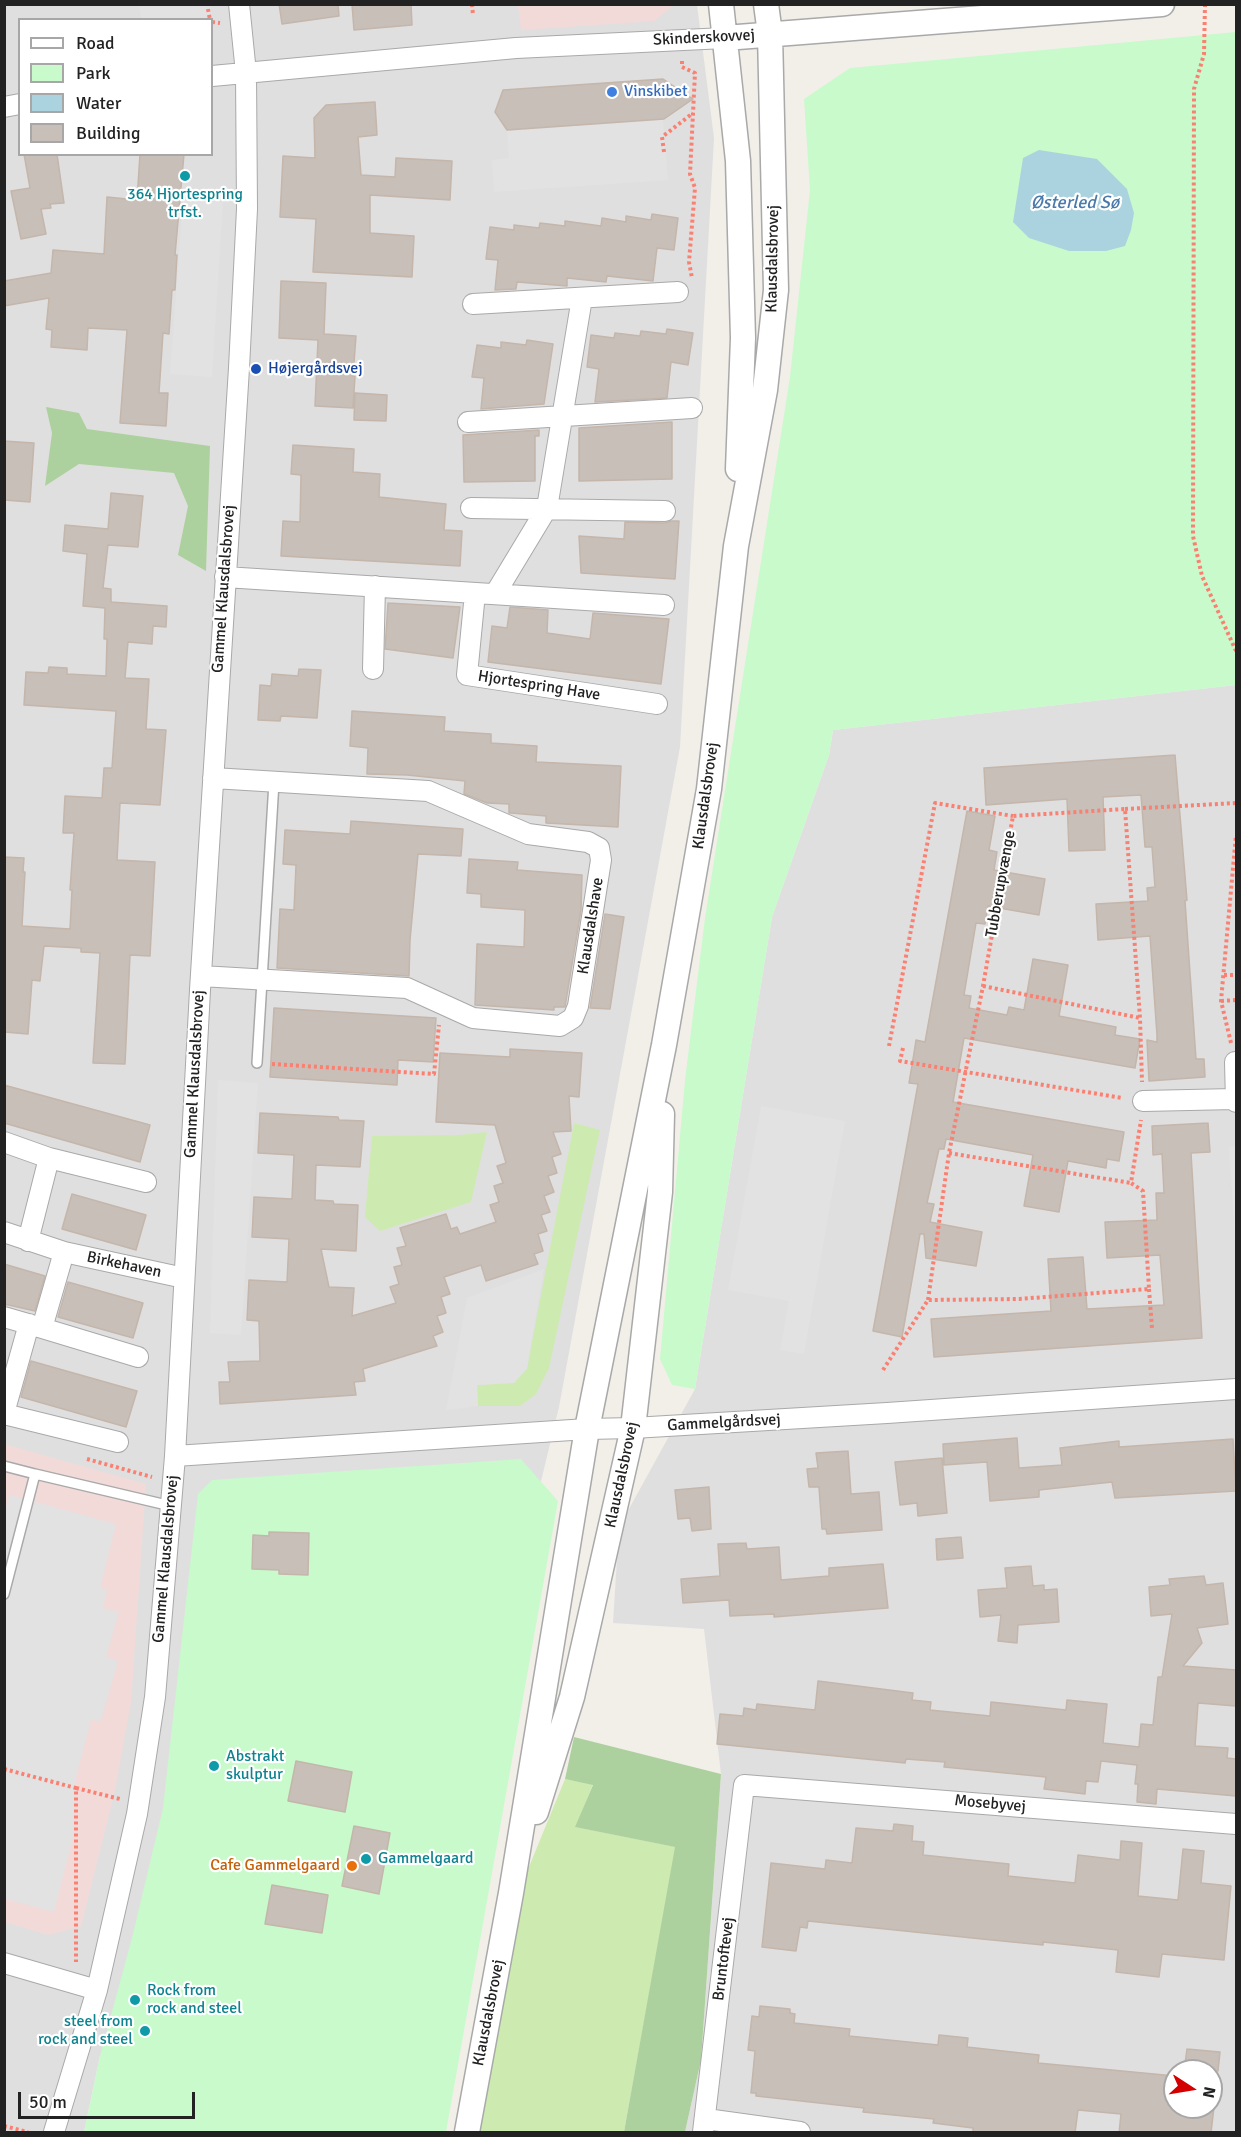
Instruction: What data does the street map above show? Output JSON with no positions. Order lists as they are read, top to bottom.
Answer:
{
  "streets": {
    "street": [
      "Skinderskovvej",
      "Klausdalsbrovej",
      "Gammel Klausdalsbrovej",
      "Hjortespring Have",
      "Klausdalshave",
      "Birkehaven",
      "Gammelgårdsvej",
      "Mosebyvej",
      "Bruntoftevej"
    ],
    "path": ["Tubberupvænge"]
  },
  "crossings": [
    ["Skinderskovvej", "Klausdalsbrovej"],
    ["Skinderskovvej", "Gammel Klausdalsbrovej"],
    ["Klausdalsbrovej", "Gammelgårdsvej"],
    ["Gammel Klausdalsbrovej", "Klausdalshave"],
    ["Gammel Klausdalsbrovej", "Birkehaven"],
    ["Gammel Klausdalsbrovej", "Gammelgårdsvej"],
    ["Mosebyvej", "Bruntoftevej"]
  ],
  "water": ["Østerled Sø"],
  "places": [
    "Vinskibet",
    "364 Hjortespring trfst.",
    "Højergårdsvej",
    "Abstrakt skulptur",
    "Gammelgaard",
    "Cafe Gammelgaard",
    "Rock from rock and steel",
    "steel from rock and steel"
  ],
  "legend": [
    "Road",
    "Park",
    "Water",
    "Building"
  ],
  "scale_bar": "50 m",
  "north": "right"
}
